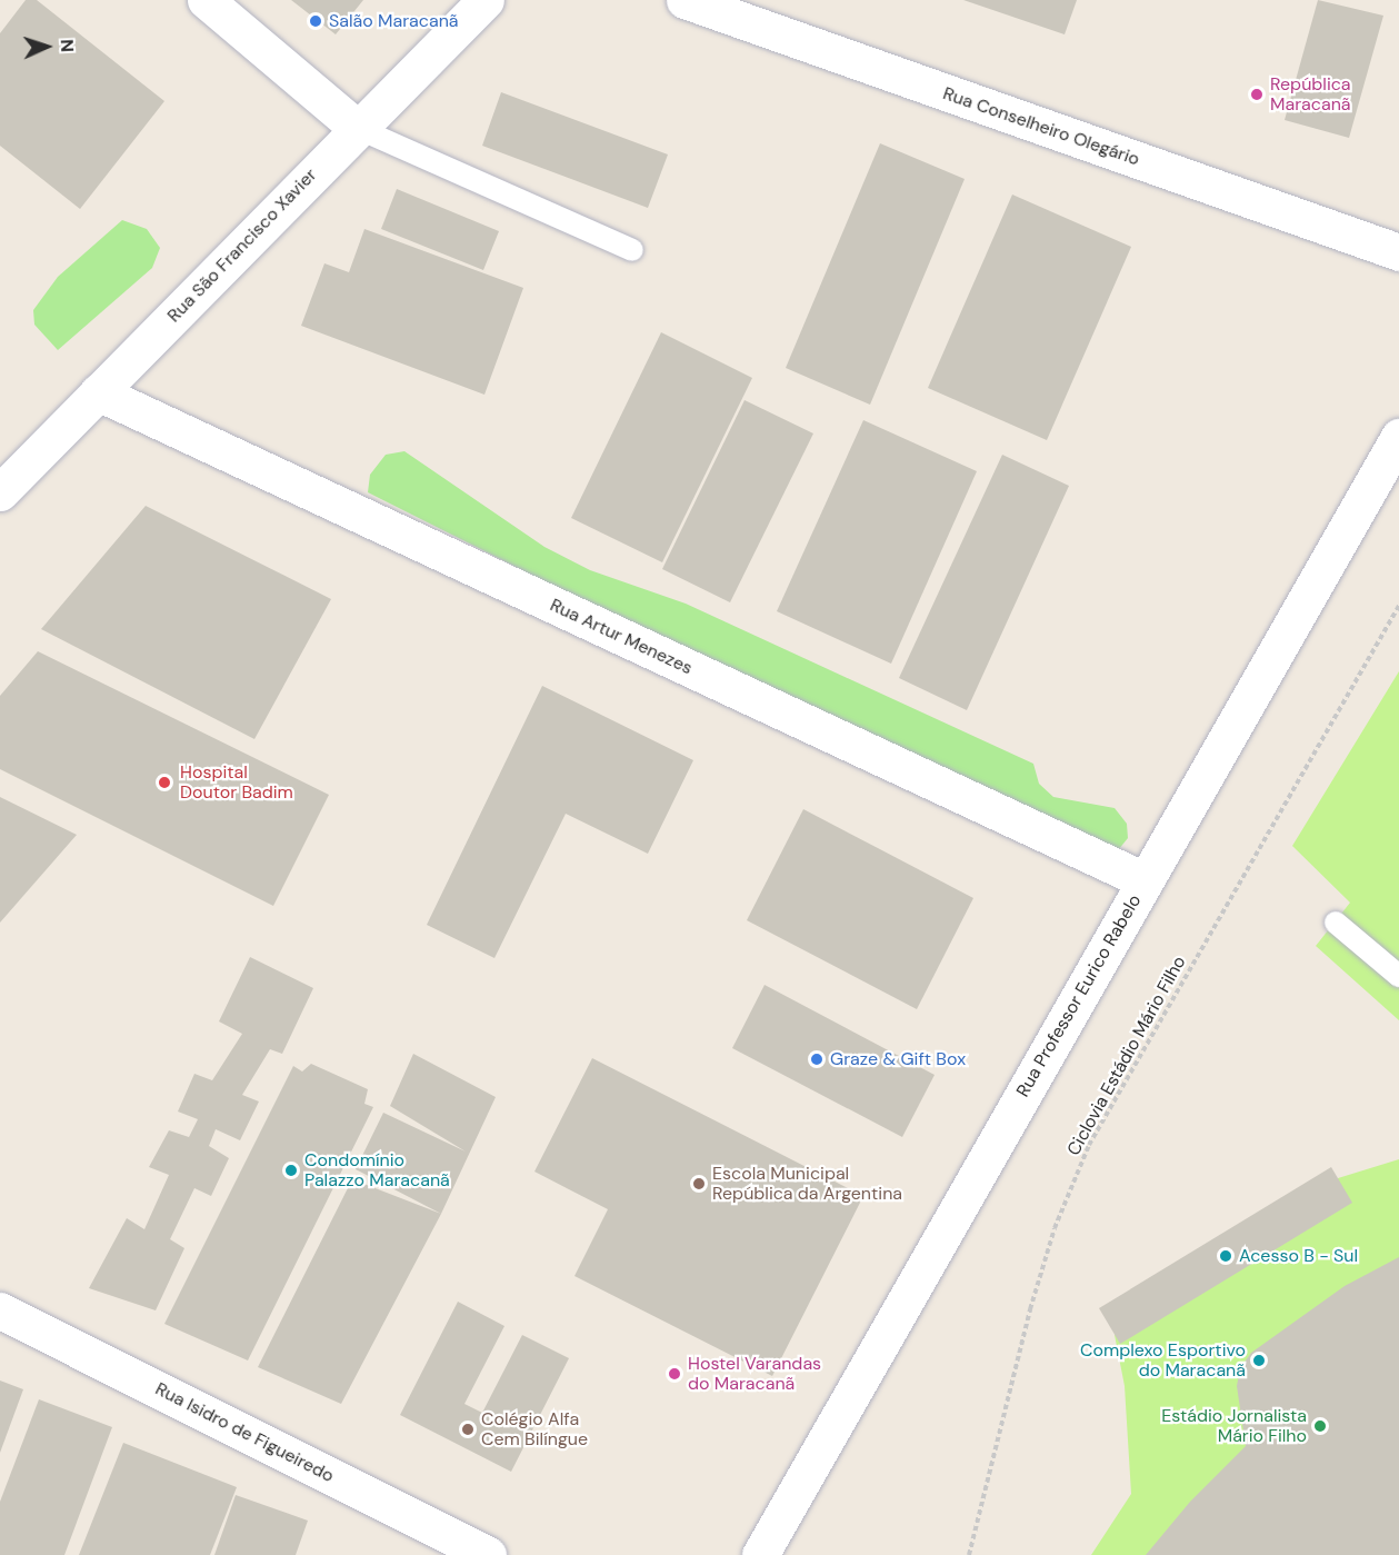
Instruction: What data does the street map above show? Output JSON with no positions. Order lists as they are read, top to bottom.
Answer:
{
  "streets": {
    "street": [
      "Rua Conselheiro Olegário",
      "Rua São Francisco Xavier",
      "Rua Artur Menezes",
      "Rua Professor Eurico Rabelo",
      "Rua Isidro de Figueiredo"
    ],
    "path": ["Ciclovia Estádio Mário Filho"]
  },
  "crossings": [
    ["Rua São Francisco Xavier", "Rua Artur Menezes"],
    ["Rua Artur Menezes", "Rua Professor Eurico Rabelo"]
  ],
  "places": [
    "Salão Maracanã",
    "República Maracanã",
    "Hospital Doutor Badim",
    "Graze & Gift Box",
    "Condomínio Palazzo Maracanã",
    "Escola Municipal República da Argentina",
    "Acesso B - Sul",
    "Complexo Esportivo do Maracanã",
    "Hostel Varandas do Maracanã",
    "Estádio Jornalista Mário Filho",
    "Colégio Alfa Cem Bilíngue"
  ],
  "north": "right"
}
